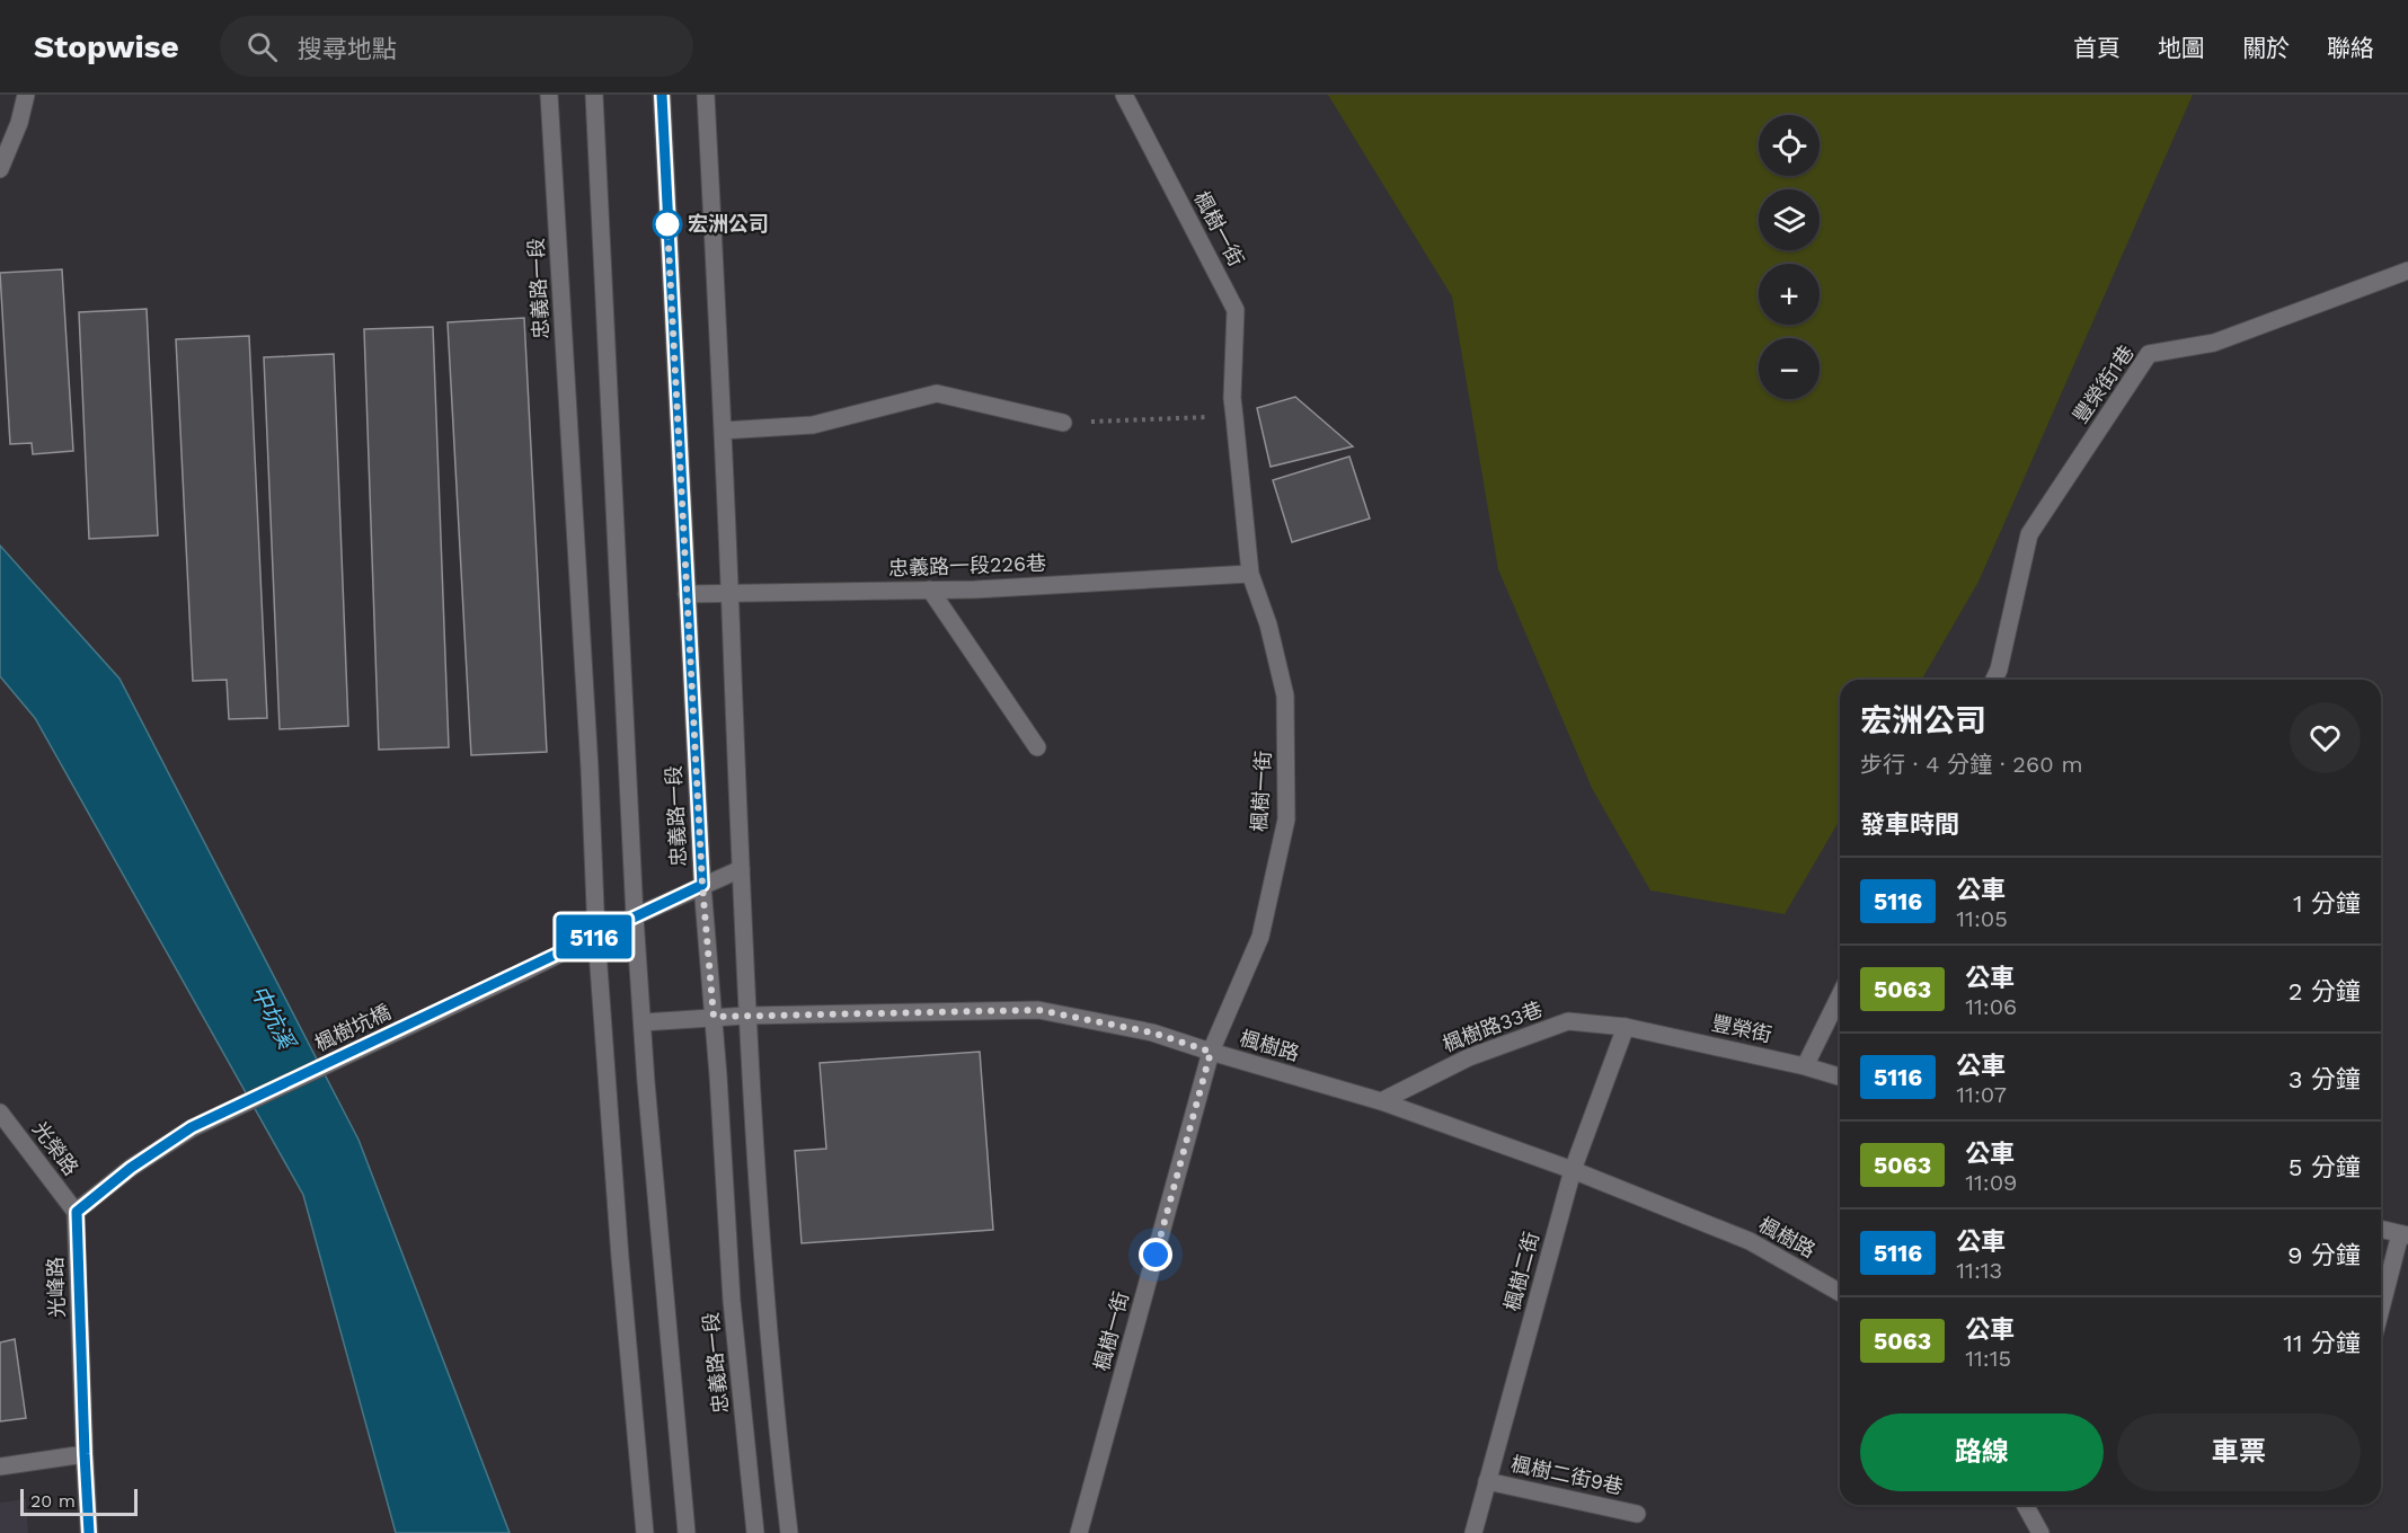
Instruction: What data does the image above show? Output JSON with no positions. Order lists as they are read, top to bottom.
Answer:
{
  "streets": {
    "street": [
      "楓樹一街",
      "忠義路一段",
      "豐榮街1巷",
      "忠義路一段226巷",
      "楓樹路33巷",
      "楓樹坑橋",
      "豐榮街",
      "楓樹路",
      "光榮路",
      "楓樹二街",
      "光峰路",
      "楓樹二街9巷"
    ]
  },
  "crossings": [
    ["楓樹一街", "忠義路一段226巷"],
    ["楓樹一街", "楓樹路"],
    ["忠義路一段", "忠義路一段226巷"],
    ["忠義路一段", "楓樹坑橋"],
    ["忠義路一段", "楓樹路"],
    ["楓樹路33巷", "豐榮街"],
    ["楓樹路33巷", "楓樹路"],
    ["楓樹路33巷", "楓樹二街"],
    ["楓樹坑橋", "光榮路"],
    ["楓樹坑橋", "光峰路"],
    ["豐榮街", "楓樹二街"],
    ["楓樹路", "楓樹二街"],
    ["光榮路", "光峰路"],
    ["楓樹二街", "楓樹二街9巷"]
  ],
  "water": ["中坑溪"],
  "places": ["宏洲公司"],
  "lines": ["bus line 5116"],
  "scale_bar": "20 m",
  "page": {
    "header": "Stopwise",
    "search": "搜尋地點",
    "nav": [
      "首頁",
      "地圖",
      "關於",
      "聯絡"
    ],
    "on_map": "5116",
    "map_buttons": ["+", "−"],
    "heading": [
      ["宏洲公司", "步行 · 4 分鐘 · 260 m"],
      "發車時間"
    ],
    "list": [
      {
        "mark": "5116",
        "name": "公車",
        "note": "11:05",
        "value": "1 分鐘"
      },
      {
        "mark": "5063",
        "name": "公車",
        "note": "11:06",
        "value": "2 分鐘"
      },
      {
        "mark": "5116",
        "name": "公車",
        "note": "11:07",
        "value": "3 分鐘"
      },
      {
        "mark": "5063",
        "name": "公車",
        "note": "11:09",
        "value": "5 分鐘"
      },
      {
        "mark": "5116",
        "name": "公車",
        "note": "11:13",
        "value": "9 分鐘"
      },
      {
        "mark": "5063",
        "name": "公車",
        "note": "11:15",
        "value": "11 分鐘"
      }
    ],
    "buttons": ["路線", "車票"],
    "scale": "20 m"
  }
}
